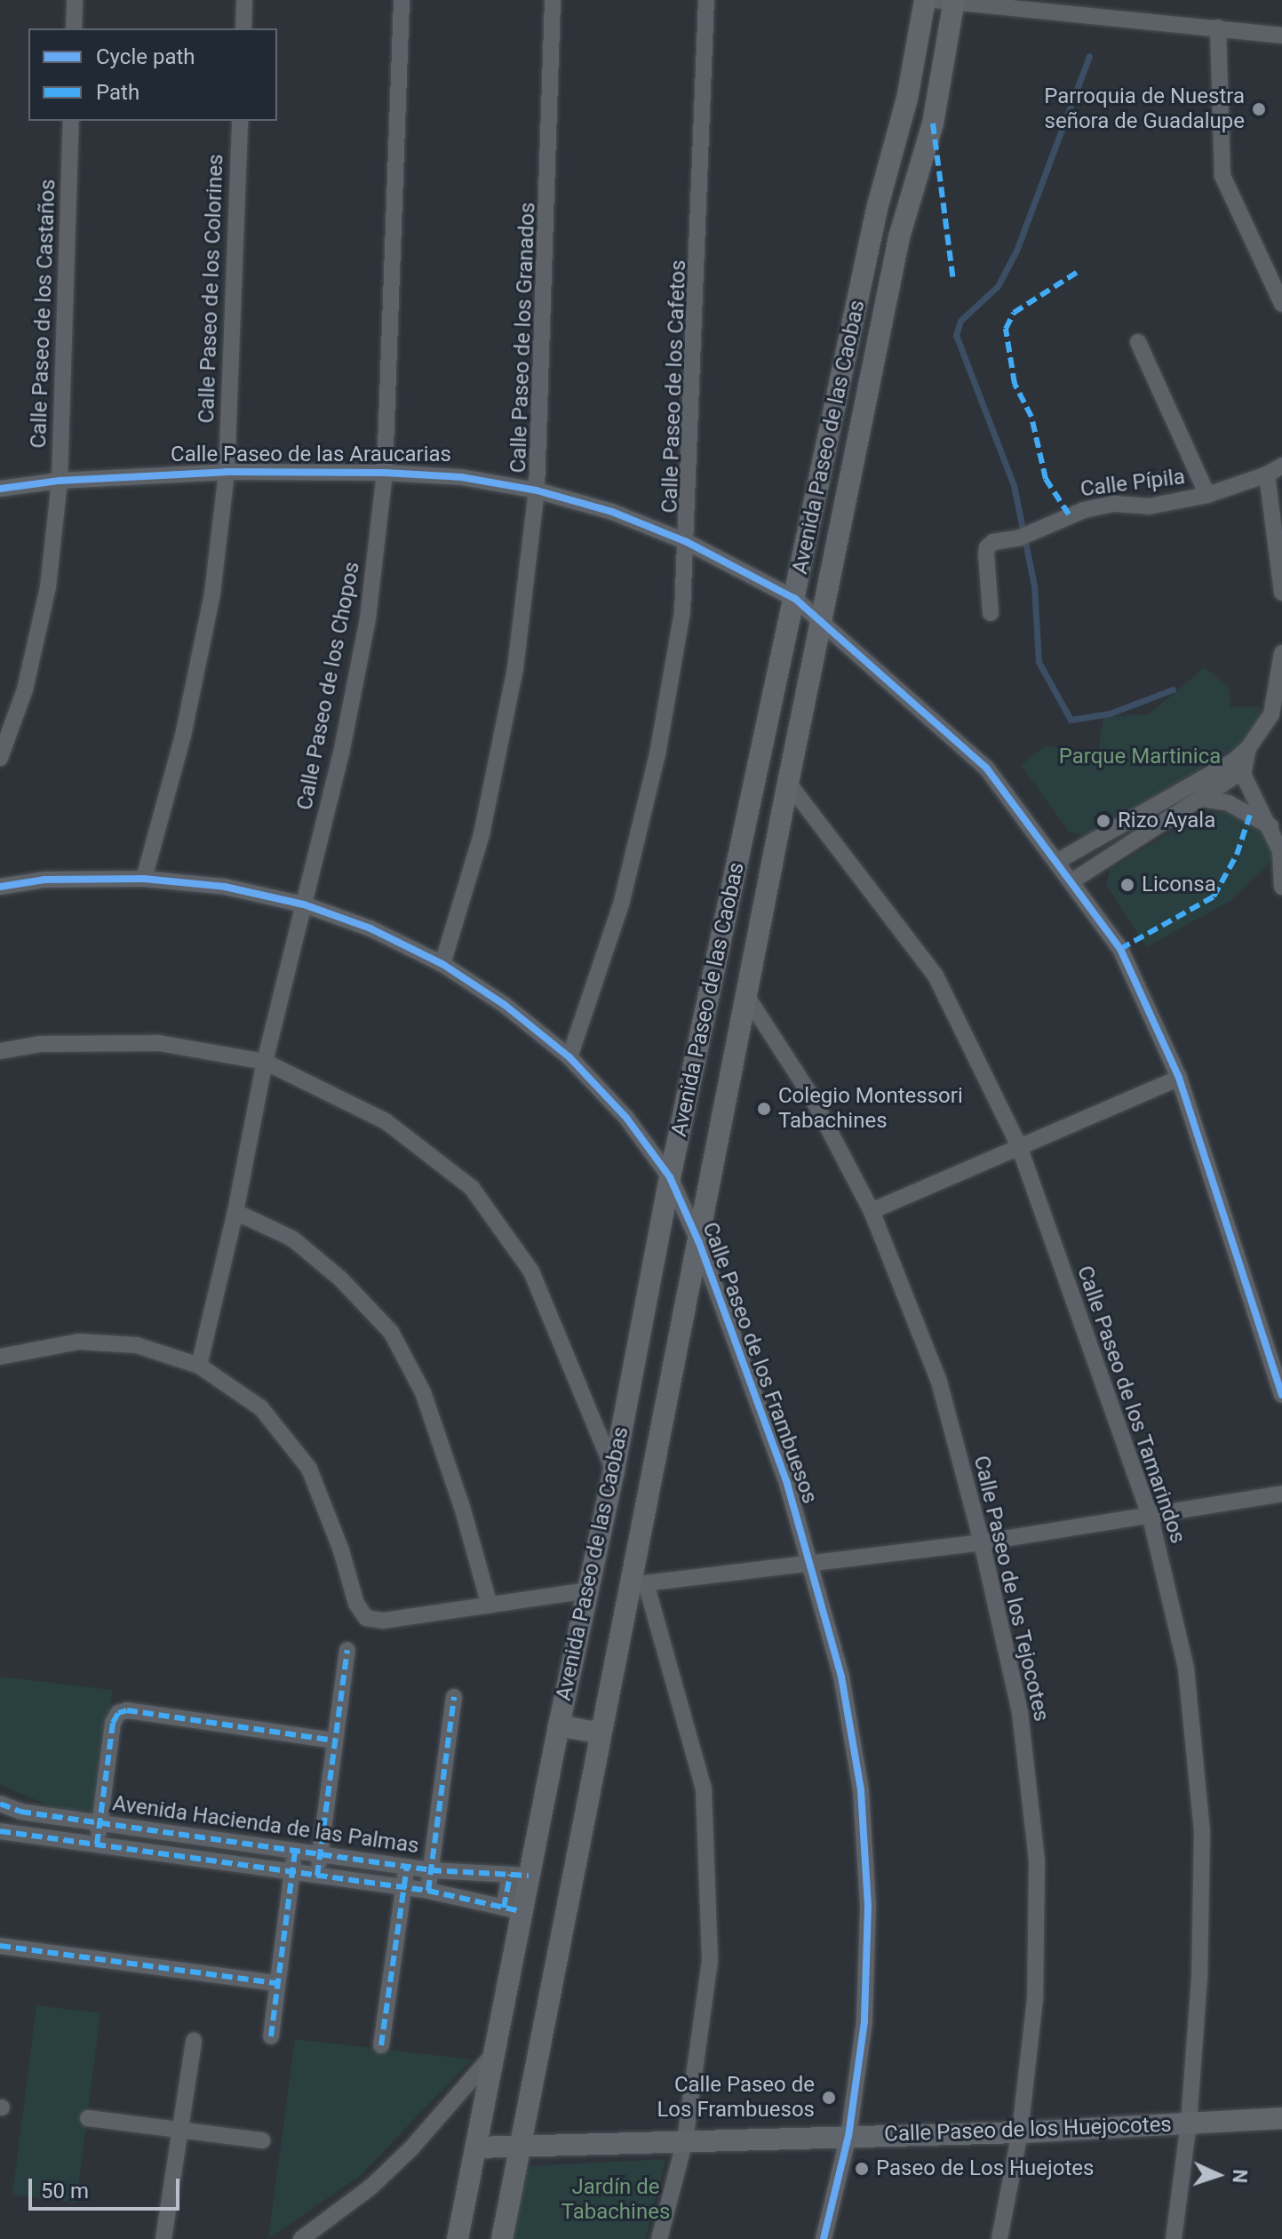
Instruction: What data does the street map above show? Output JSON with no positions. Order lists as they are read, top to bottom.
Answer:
{
  "streets": {
    "main road": ["Avenida Paseo de las Caobas", "Calle Paseo de los Huejocotes"],
    "street": [
      "Calle Paseo de los Colorines",
      "Calle Paseo de los Castaños",
      "Calle Paseo de los Granados",
      "Calle Paseo de los Cafetos",
      "Calle Paseo de las Araucarias",
      "Calle Pípila",
      "Calle Paseo de los Chopos",
      "Calle Paseo de los Frambuesos",
      "Calle Paseo de los Tamarindos",
      "Calle Paseo de los Tejocotes",
      "Avenida Hacienda de las Palmas"
    ]
  },
  "crossings": [
    ["Calle Paseo de los Colorines", "Calle Paseo de las Araucarias"],
    ["Calle Paseo de los Colorines", "Calle Paseo de los Frambuesos"],
    ["Calle Paseo de los Castaños", "Calle Paseo de las Araucarias"],
    ["Calle Paseo de los Granados", "Calle Paseo de las Araucarias"],
    ["Calle Paseo de los Granados", "Calle Paseo de los Frambuesos"],
    ["Calle Paseo de los Cafetos", "Calle Paseo de las Araucarias"],
    ["Calle Paseo de los Cafetos", "Calle Paseo de los Frambuesos"],
    ["Avenida Paseo de las Caobas", "Calle Paseo de las Araucarias"],
    ["Avenida Paseo de las Caobas", "Calle Paseo de los Frambuesos"],
    ["Avenida Paseo de las Caobas", "Calle Paseo de los Tamarindos"],
    ["Avenida Paseo de las Caobas", "Calle Paseo de los Tejocotes"],
    ["Avenida Paseo de las Caobas", "Avenida Hacienda de las Palmas"],
    ["Avenida Paseo de las Caobas", "Calle Paseo de los Huejocotes"],
    ["Calle Paseo de las Araucarias", "Calle Paseo de los Chopos"],
    ["Calle Paseo de los Chopos", "Calle Paseo de los Frambuesos"],
    ["Calle Paseo de los Frambuesos", "Calle Paseo de los Huejocotes"],
    ["Calle Paseo de los Tamarindos", "Calle Paseo de los Huejocotes"],
    ["Calle Paseo de los Tejocotes", "Calle Paseo de los Huejocotes"]
  ],
  "parks": ["Parque Martinica", "Jardín de Tabachines"],
  "places": [
    "Parroquia de Nuestra señora de Guadalupe",
    "Rizo Ayala",
    "Liconsa",
    "Colegio Montessori Tabachines",
    "Calle Paseo de Los Frambuesos",
    "Paseo de Los Huejotes"
  ],
  "legend": ["Cycle path", "Path"],
  "scale_bar": "50 m",
  "north": "right"
}
